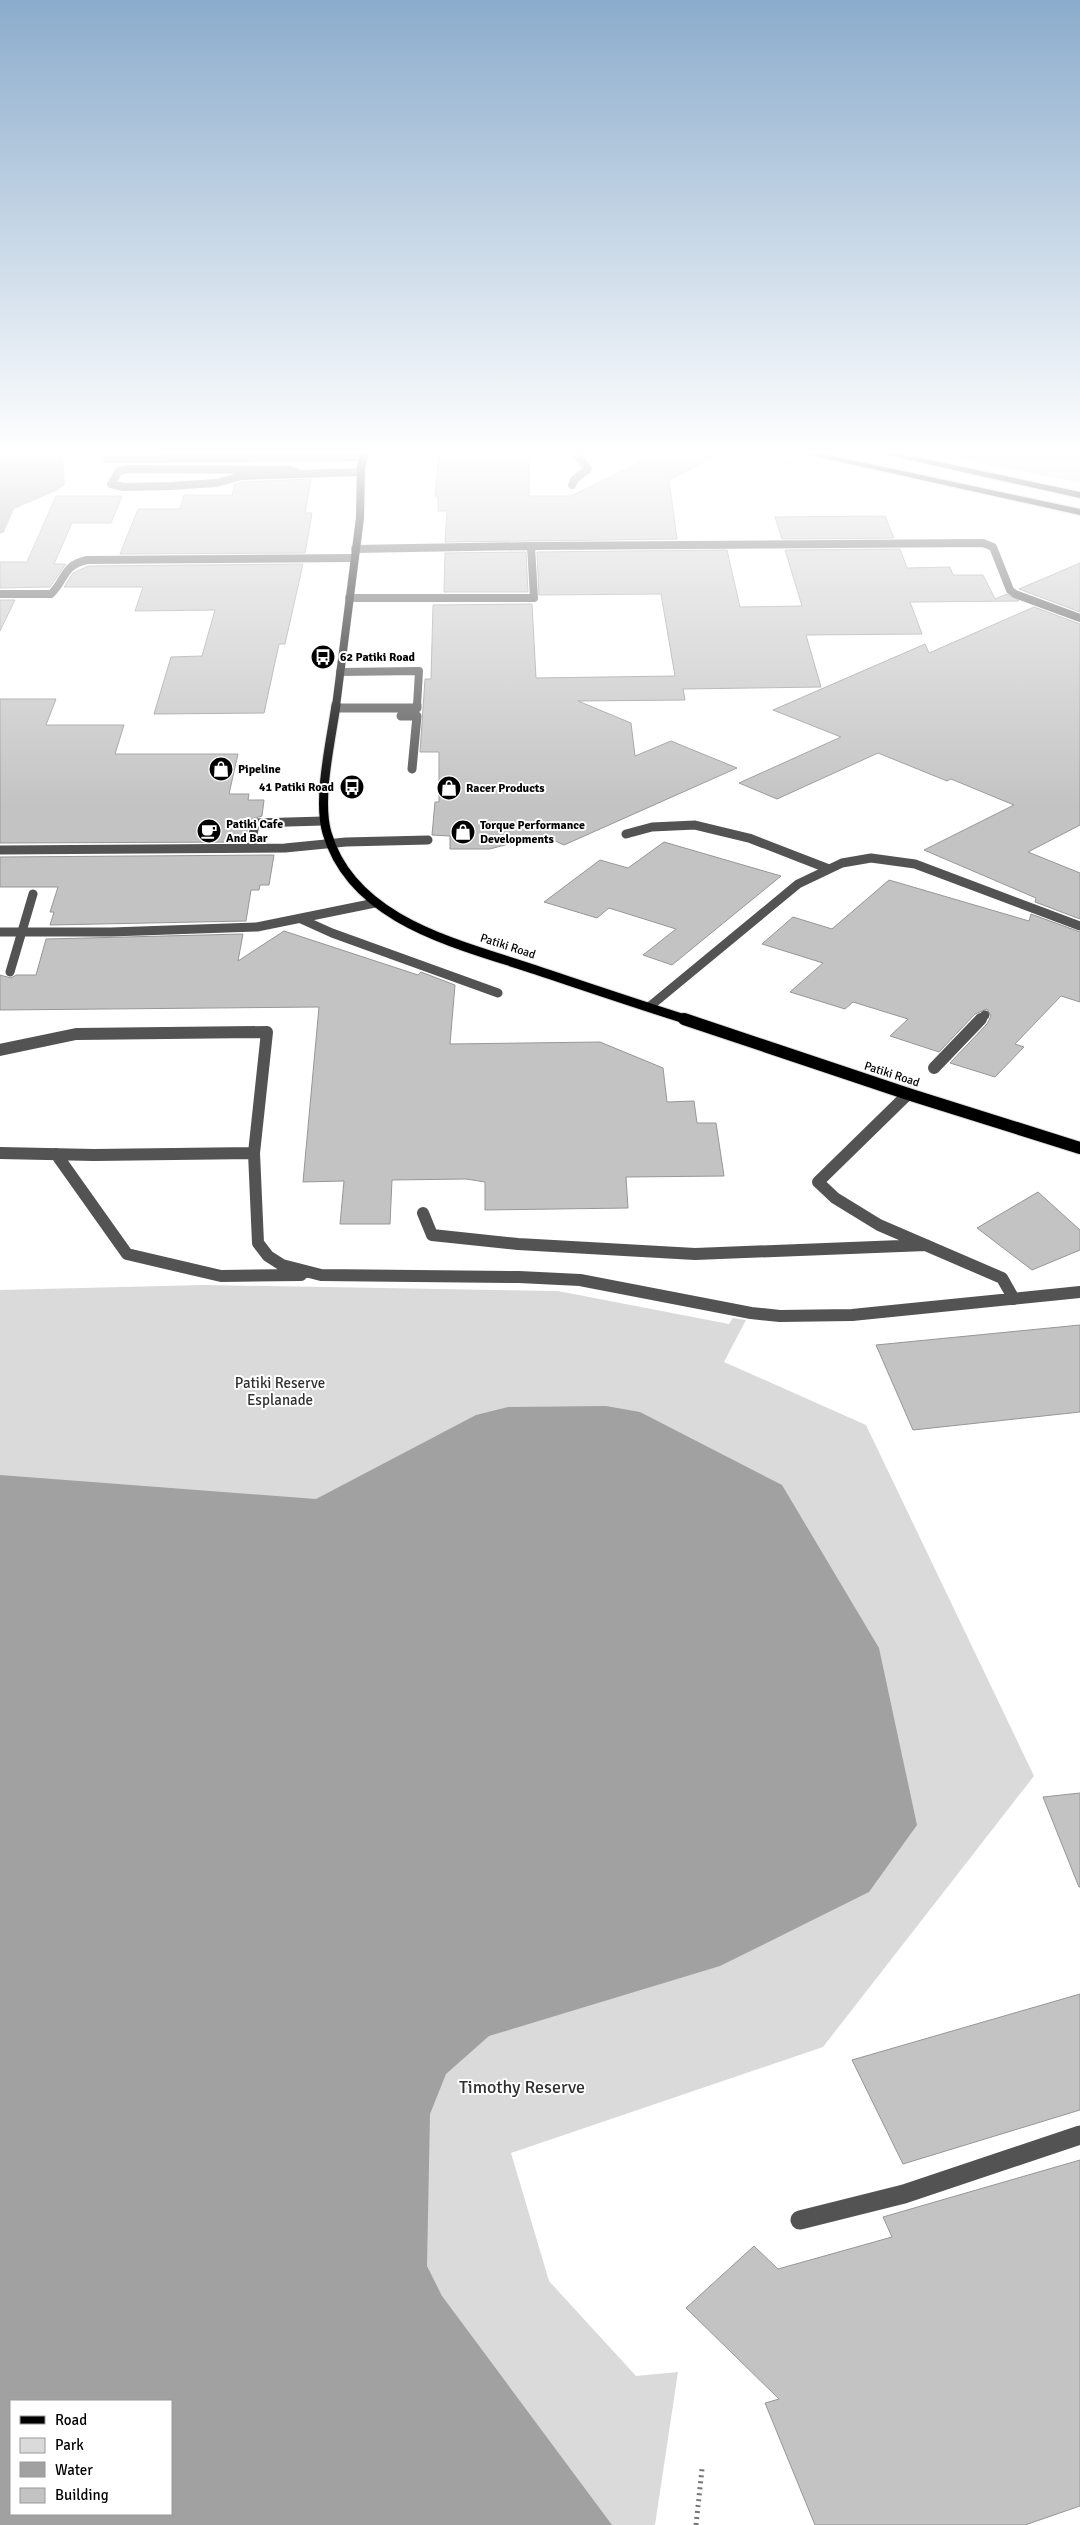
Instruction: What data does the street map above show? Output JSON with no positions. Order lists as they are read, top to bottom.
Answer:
{
  "streets": {
    "main road": ["Patiki Road"]
  },
  "parks": ["Patiki Reserve Esplanade", "Timothy Reserve"],
  "places": {
    "bus stop": ["62 Patiki Road", "41 Patiki Road"],
    "shop": ["Pipeline", "Racer Products", "Torque Performance Developments"],
    "cafe": ["Patiki Cafe And Bar"]
  },
  "legend": [
    "Road",
    "Park",
    "Water",
    "Building"
  ]
}
